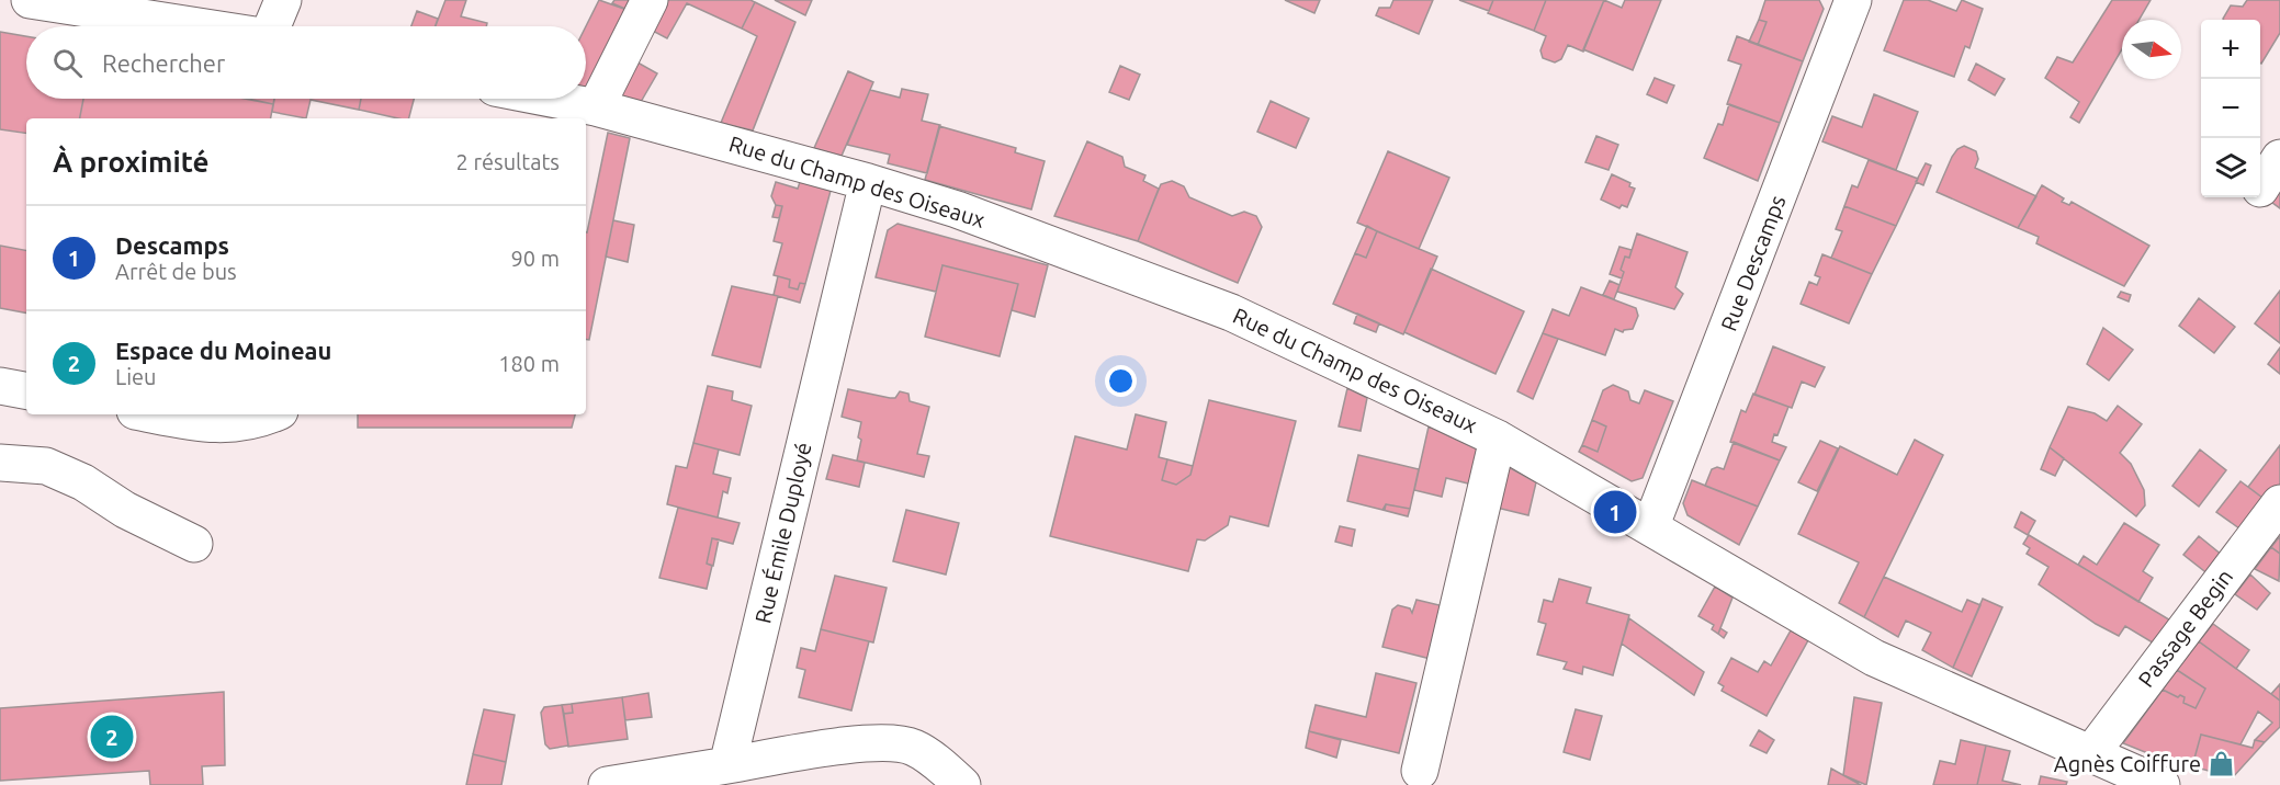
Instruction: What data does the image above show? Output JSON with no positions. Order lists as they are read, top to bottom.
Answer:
{
  "streets": {
    "street": [
      "Rue du Champ des Oiseaux",
      "Rue Descamps",
      "Rue Émile Duployé",
      "Passage Begin"
    ]
  },
  "crossings": [
    ["Rue du Champ des Oiseaux", "Rue Descamps"],
    ["Rue du Champ des Oiseaux", "Rue Émile Duployé"],
    ["Rue du Champ des Oiseaux", "Passage Begin"]
  ],
  "places": {
    "shop": ["Agnès Coiffure"]
  },
  "north": "right",
  "page": {
    "map_buttons": ["+", "−"],
    "search": "Rechercher",
    "heading": ["À proximité", "2 résultats"],
    "list": [
      {
        "mark": "1",
        "name": "Descamps",
        "note": "Arrêt de bus",
        "value": "90 m"
      },
      {
        "mark": "2",
        "name": "Espace du Moineau",
        "note": "Lieu",
        "value": "180 m"
      }
    ],
    "pins": ["1", "2"]
  }
}
